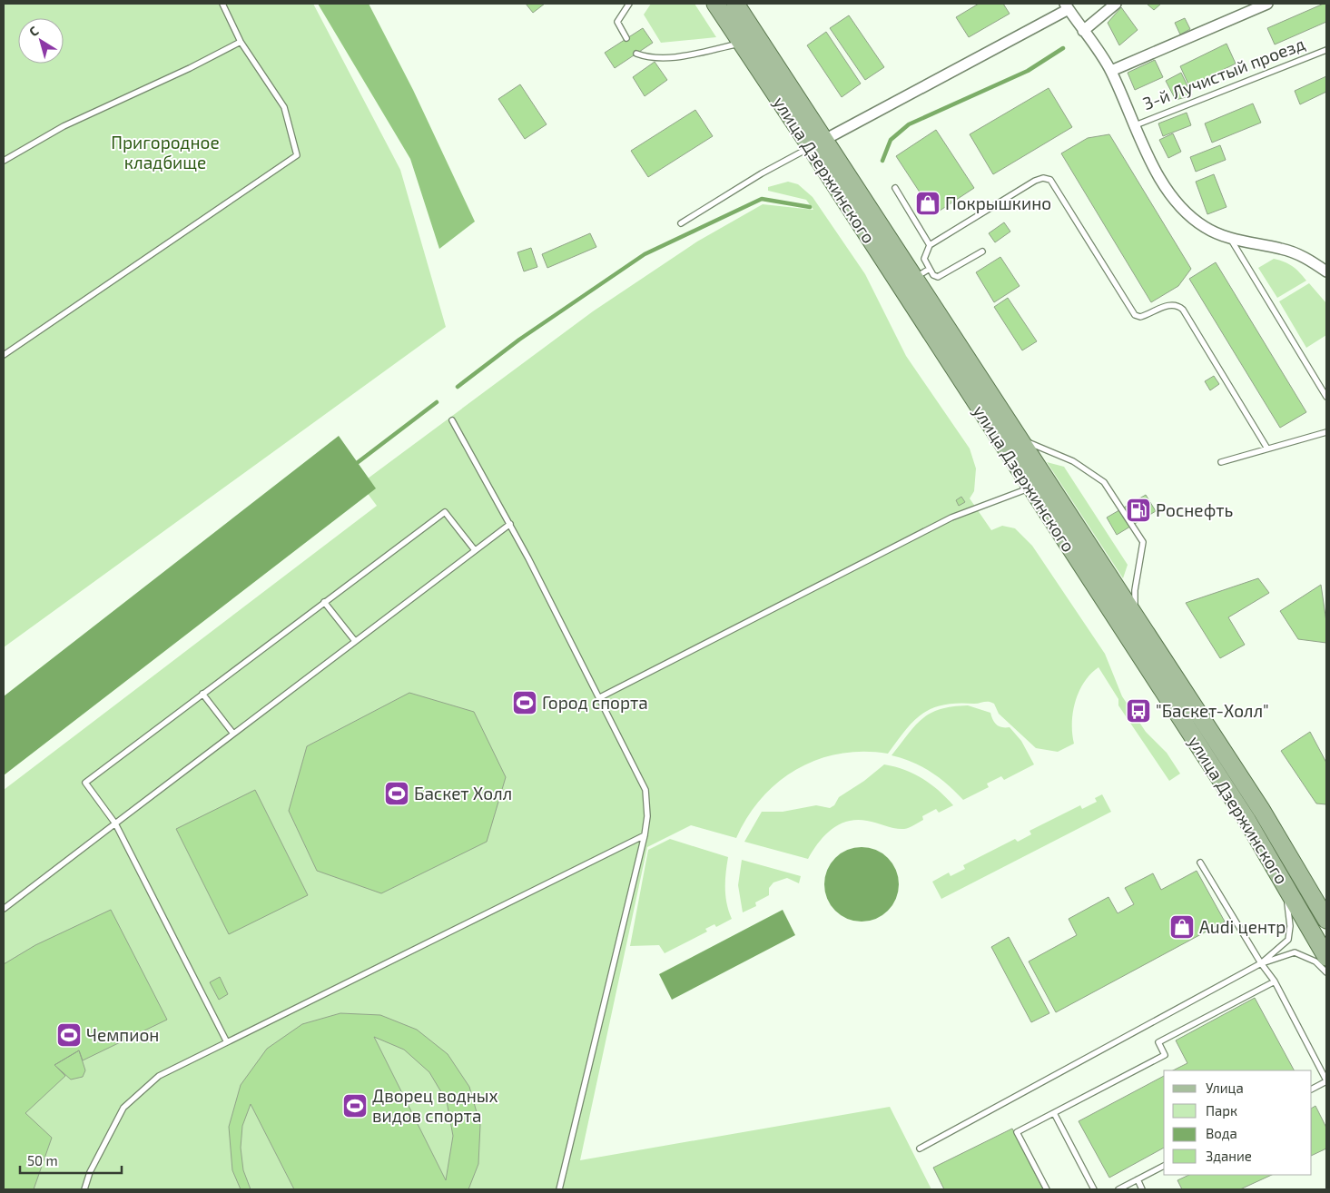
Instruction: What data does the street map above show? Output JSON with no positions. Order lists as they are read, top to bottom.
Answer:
{
  "streets": {
    "main road": ["улица Дзержинского"],
    "street": ["3-й Лучистый проезд"]
  },
  "parks": ["Пригородное кладбище"],
  "places": {
    "shop": ["Покрышкино", "Audi центр"],
    "fuel station": ["Роснефть"],
    "sports": [
      "Город спорта",
      "Баскет Холл",
      "Чемпион",
      "Дворец водных видов спорта"
    ],
    "bus stop": ["\"Баскет-Холл\""]
  },
  "legend": [
    "Улица",
    "Парк",
    "Вода",
    "Здание"
  ],
  "scale_bar": "50 m",
  "north": "top left"
}
